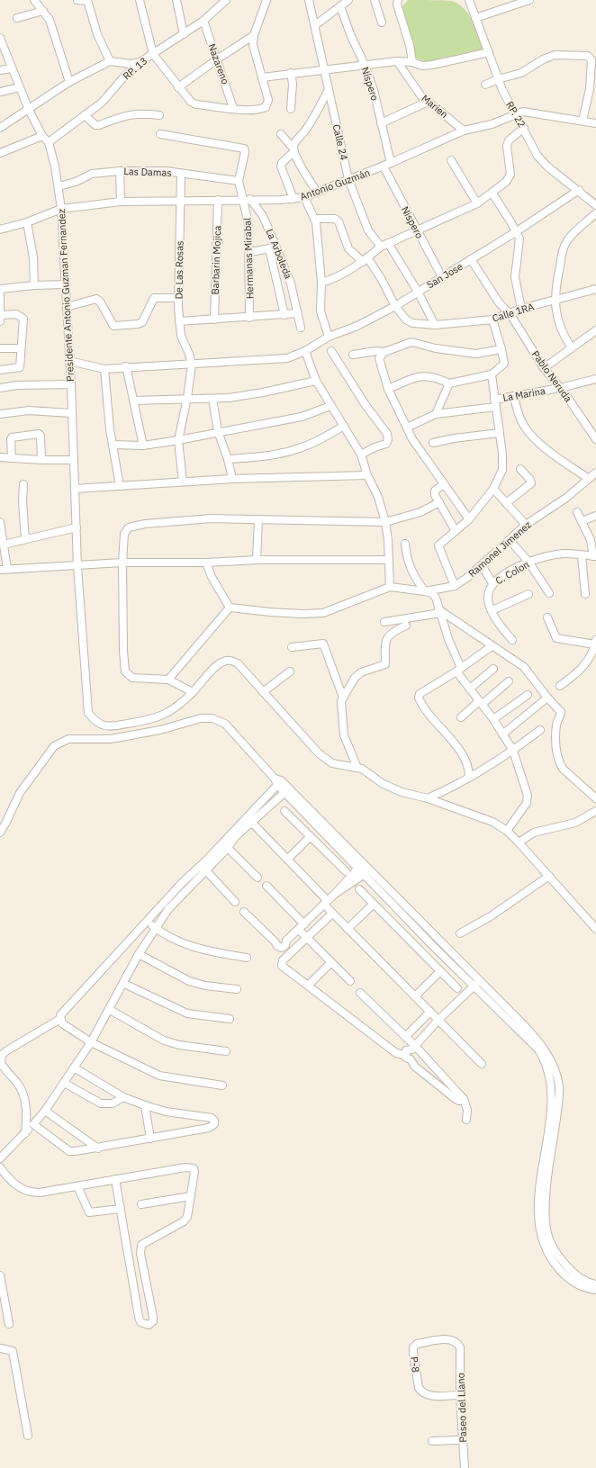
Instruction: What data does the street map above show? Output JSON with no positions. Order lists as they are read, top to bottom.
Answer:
{
  "streets": {
    "street": [
      "Nazareno",
      "RP. 13",
      "Níspero",
      "Marien",
      "RP. 22",
      "Calle 24",
      "Las Damas",
      "Antonio Guzmán",
      "Nispero",
      "La Arboleda",
      "Hermanas Mirabal",
      "Barbarin Mojica",
      "De Las Rosas",
      "San Jose",
      "Presidente Antonio Guzman Fernandez",
      "Calle 1RA",
      "Pablo Neruda",
      "La Marina",
      "Ramonel Jimenez",
      "C. Colon",
      "P-8",
      "Paseo del Llano"
    ]
  },
  "crossings": [
    ["Nazareno", "RP. 13"],
    ["RP. 13", "Presidente Antonio Guzman Fernandez"],
    ["Níspero", "Antonio Guzmán"],
    ["Marien", "Antonio Guzmán"],
    ["RP. 22", "Antonio Guzmán"],
    ["RP. 22", "San Jose"],
    ["Calle 24", "Antonio Guzmán"],
    ["Las Damas", "Hermanas Mirabal"],
    ["Las Damas", "De Las Rosas"],
    ["Las Damas", "Presidente Antonio Guzman Fernandez"],
    ["Antonio Guzmán", "Nispero"],
    ["Antonio Guzmán", "La Arboleda"],
    ["Antonio Guzmán", "Hermanas Mirabal"],
    ["Antonio Guzmán", "Barbarin Mojica"],
    ["Antonio Guzmán", "De Las Rosas"],
    ["Antonio Guzmán", "Presidente Antonio Guzman Fernandez"],
    ["Nispero", "San Jose"],
    ["La Arboleda", "Hermanas Mirabal"],
    ["De Las Rosas", "San Jose"],
    ["San Jose", "Calle 1RA"],
    ["San Jose", "Pablo Neruda"],
    ["Calle 1RA", "Pablo Neruda"],
    ["Pablo Neruda", "La Marina"],
    ["P-8", "Paseo del Llano"]
  ]
}
